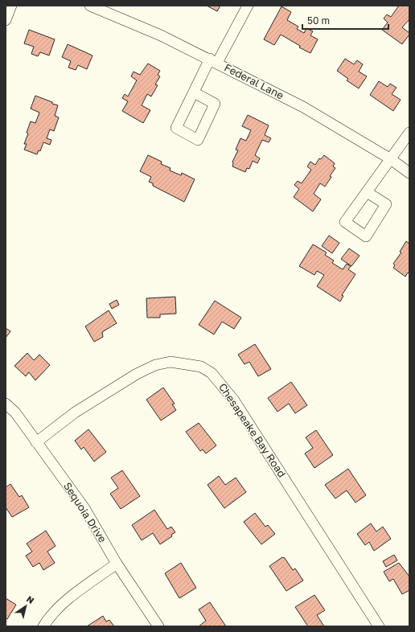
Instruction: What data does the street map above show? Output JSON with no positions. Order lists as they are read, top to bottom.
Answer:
{
  "streets": {
    "street": ["Federal Lane", "Chesapeake Bay Road", "Sequoia Drive"]
  },
  "crossings": [
    ["Chesapeake Bay Road", "Sequoia Drive"]
  ],
  "scale_bar": "50 m",
  "north": "top right"
}
